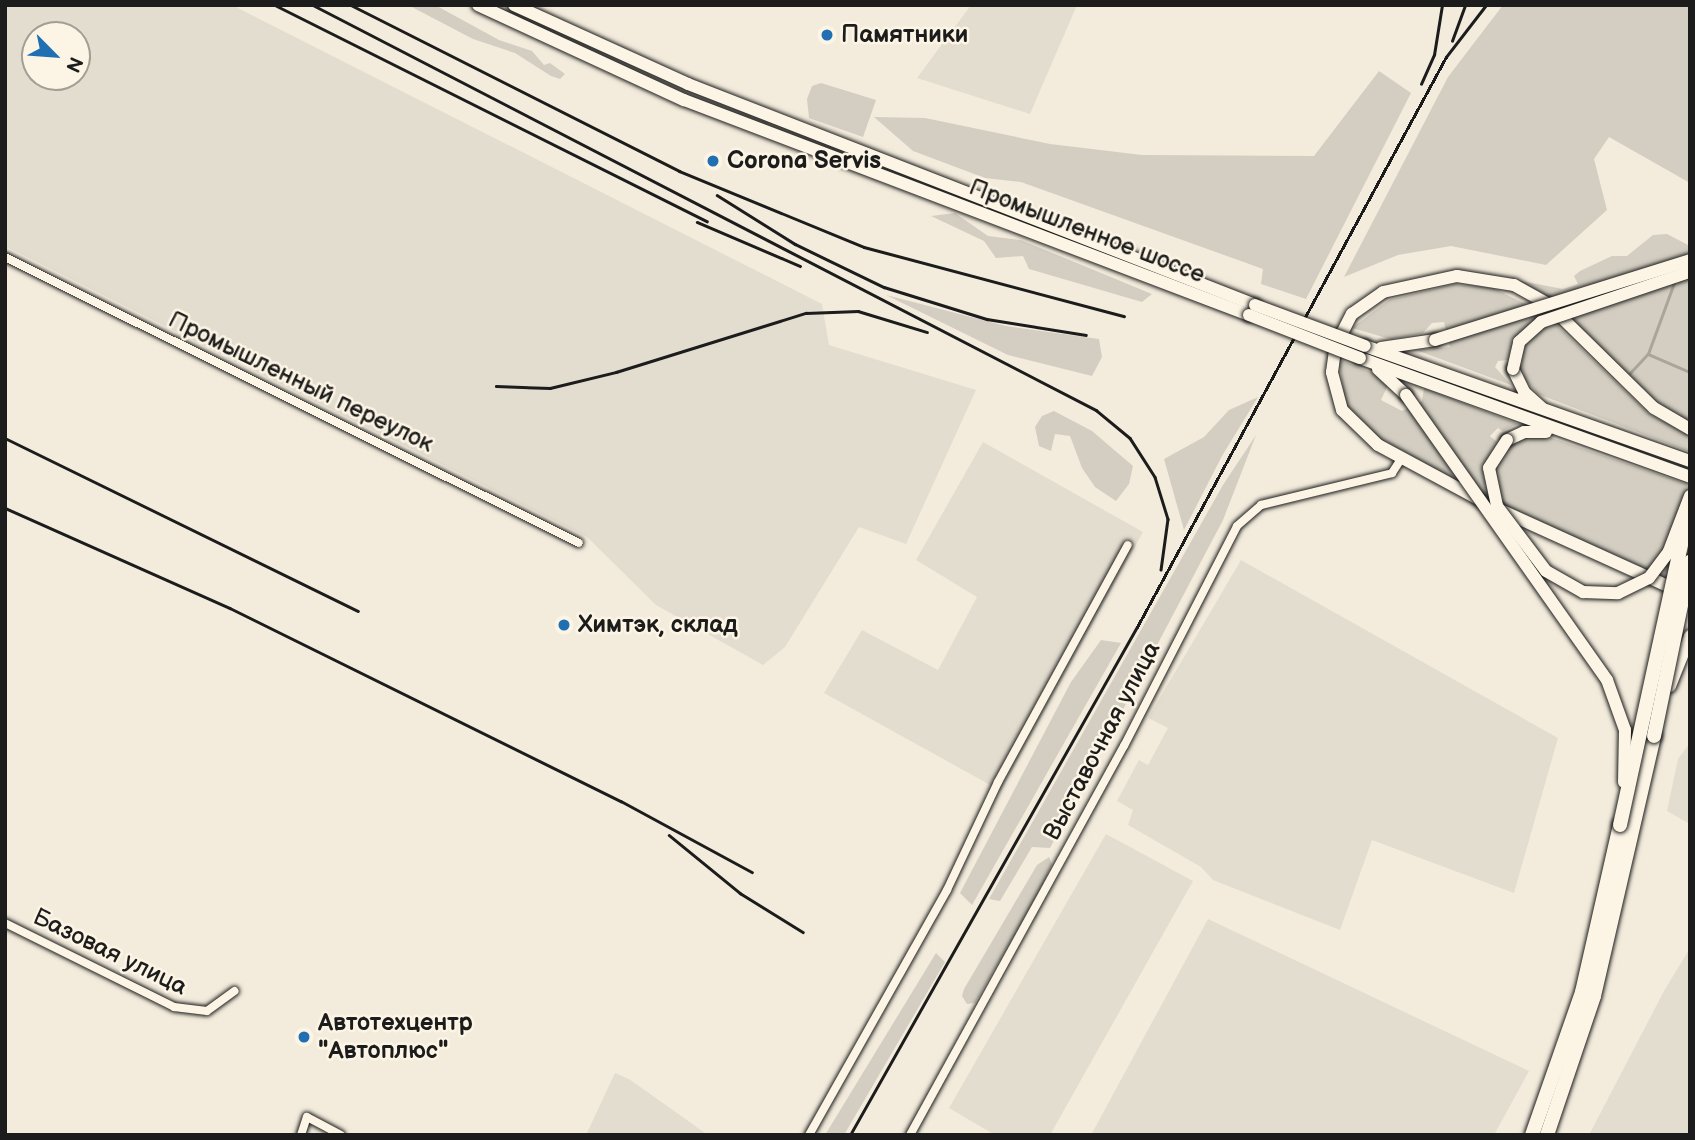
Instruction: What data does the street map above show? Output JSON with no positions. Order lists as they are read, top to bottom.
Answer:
{
  "streets": {
    "main road": ["Промышленное шоссе"],
    "street": ["Промышленный переулок", "Выставочная улица", "Базовая улица"]
  },
  "places": [
    "Памятники",
    "Corona Servis",
    "Химтэк, склад",
    "Автотехцентр \"Автоплюс\""
  ],
  "north": "bottom right"
}
